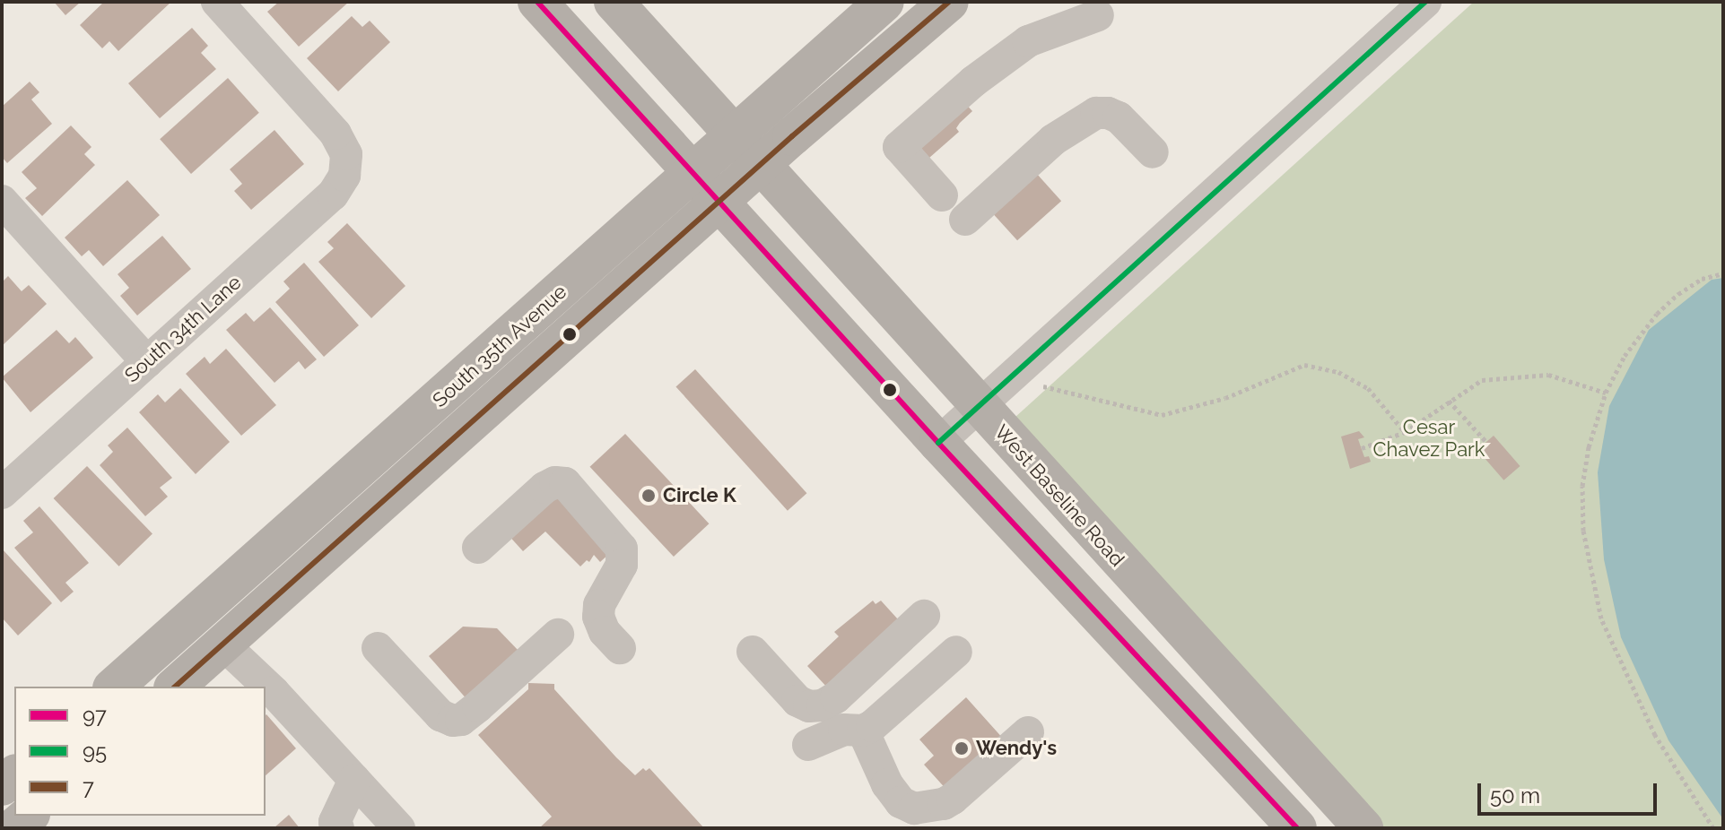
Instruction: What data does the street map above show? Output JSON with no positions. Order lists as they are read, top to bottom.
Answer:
{
  "streets": {
    "main road": ["South 35th Avenue", "West Baseline Road"],
    "street": ["South 34th Lane"]
  },
  "crossings": [
    ["South 35th Avenue", "West Baseline Road"]
  ],
  "parks": ["Cesar Chavez Park"],
  "places": ["Circle K", "Wendy's"],
  "lines": ["transit line 97", "transit line 95", "transit line 7"],
  "legend": ["97", "95", "7"],
  "scale_bar": "50 m"
}
